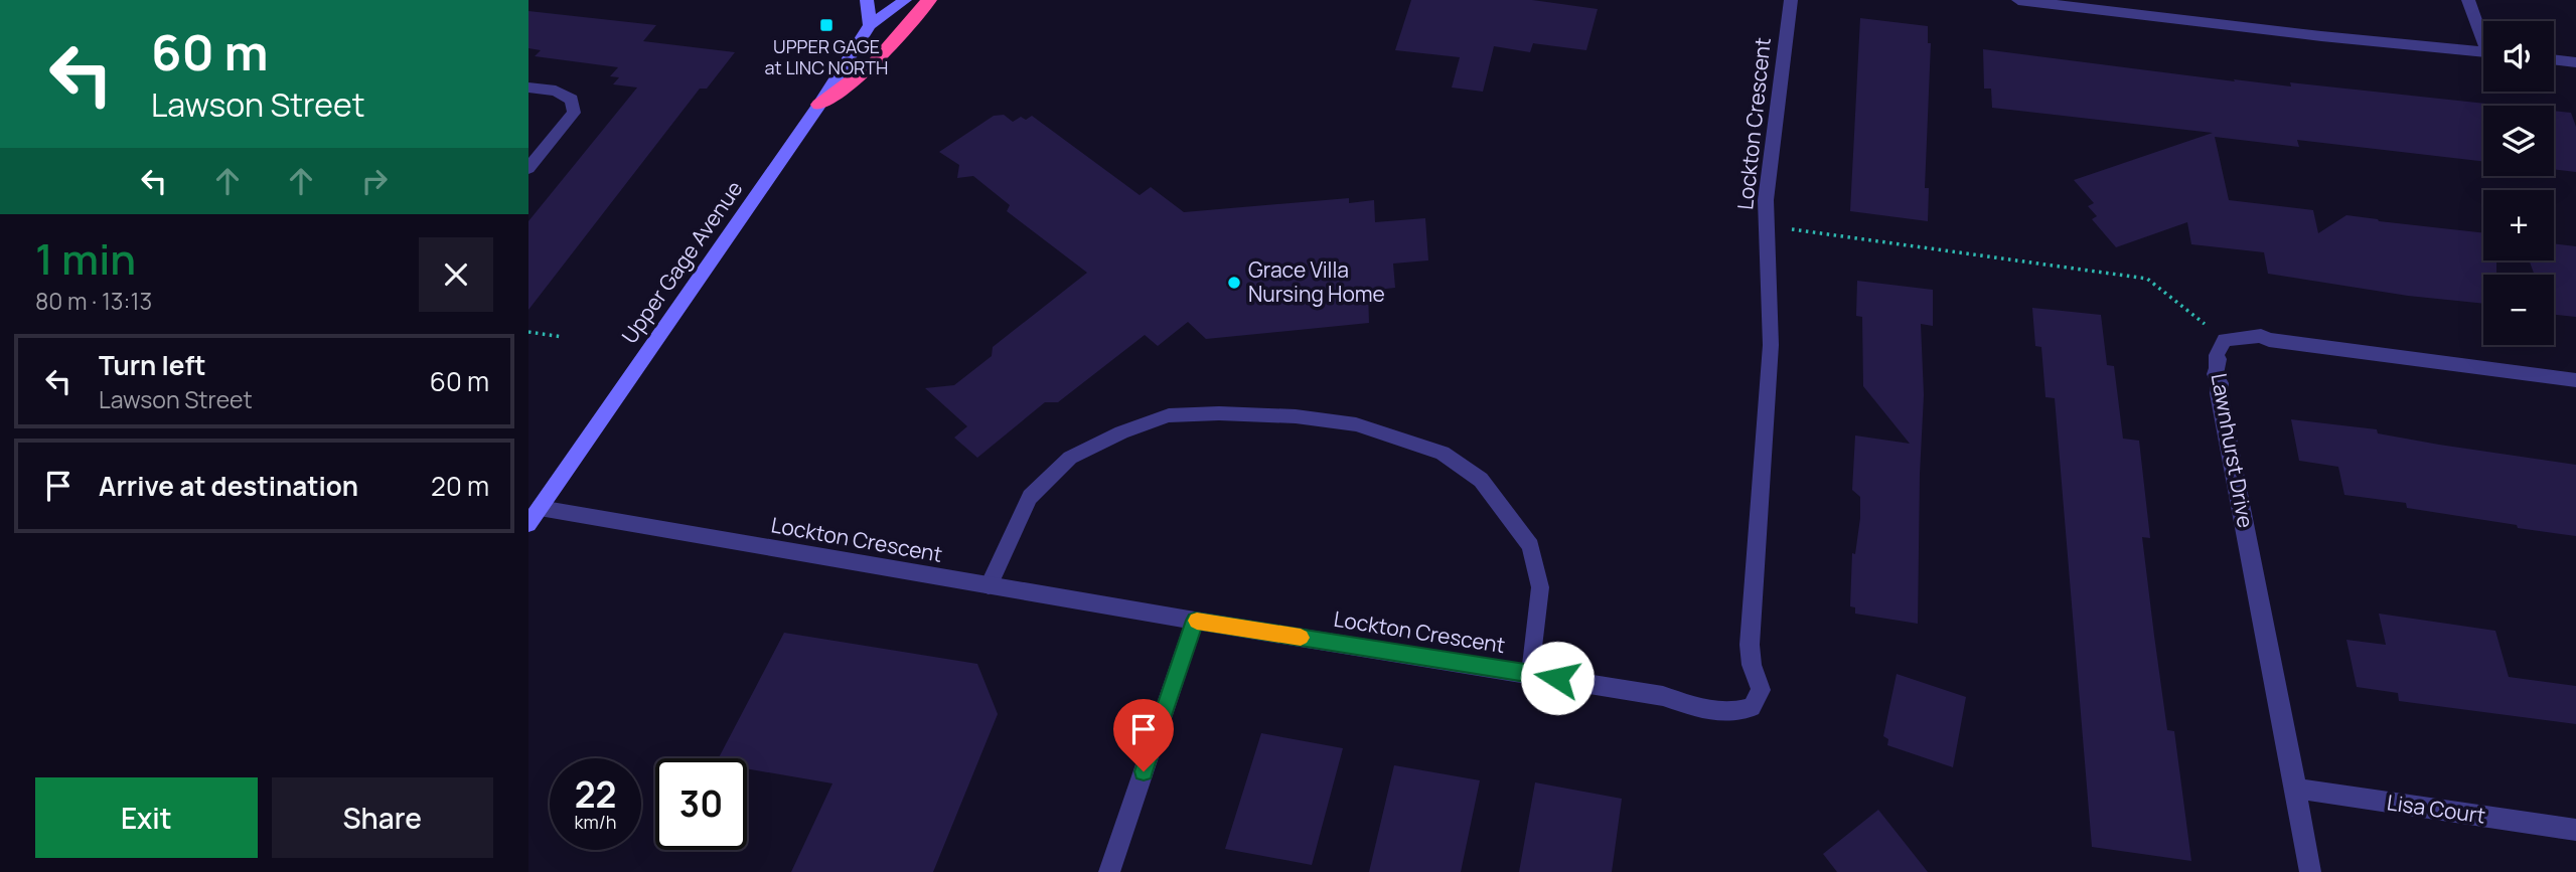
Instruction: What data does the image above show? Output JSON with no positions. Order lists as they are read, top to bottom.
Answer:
{
  "streets": {
    "main road": ["Upper Gage Avenue"],
    "street": ["Lockton Crescent", "Lawnhurst Drive", "Lisa Court"]
  },
  "crossings": [
    ["Lockton Crescent", "Upper Gage Avenue"],
    ["Lawnhurst Drive", "Lisa Court"]
  ],
  "places": {
    "transit": ["UPPER GAGE at LINC NORTH"],
    "other": ["Grace Villa Nursing Home"]
  },
  "page": {
    "turn": ["60 m", "Lawson Street"],
    "map_buttons": ["+", "−"],
    "heading": ["1 min", "80 m · 13:13"],
    "list": [
      {
        "name": "Turn left",
        "note": "Lawson Street",
        "value": "60 m"
      },
      {
        "name": "Arrive at destination",
        "value": "20 m"
      }
    ],
    "speed": "22 km/h",
    "limit": "30",
    "buttons": ["Exit", "Share"]
  }
}
